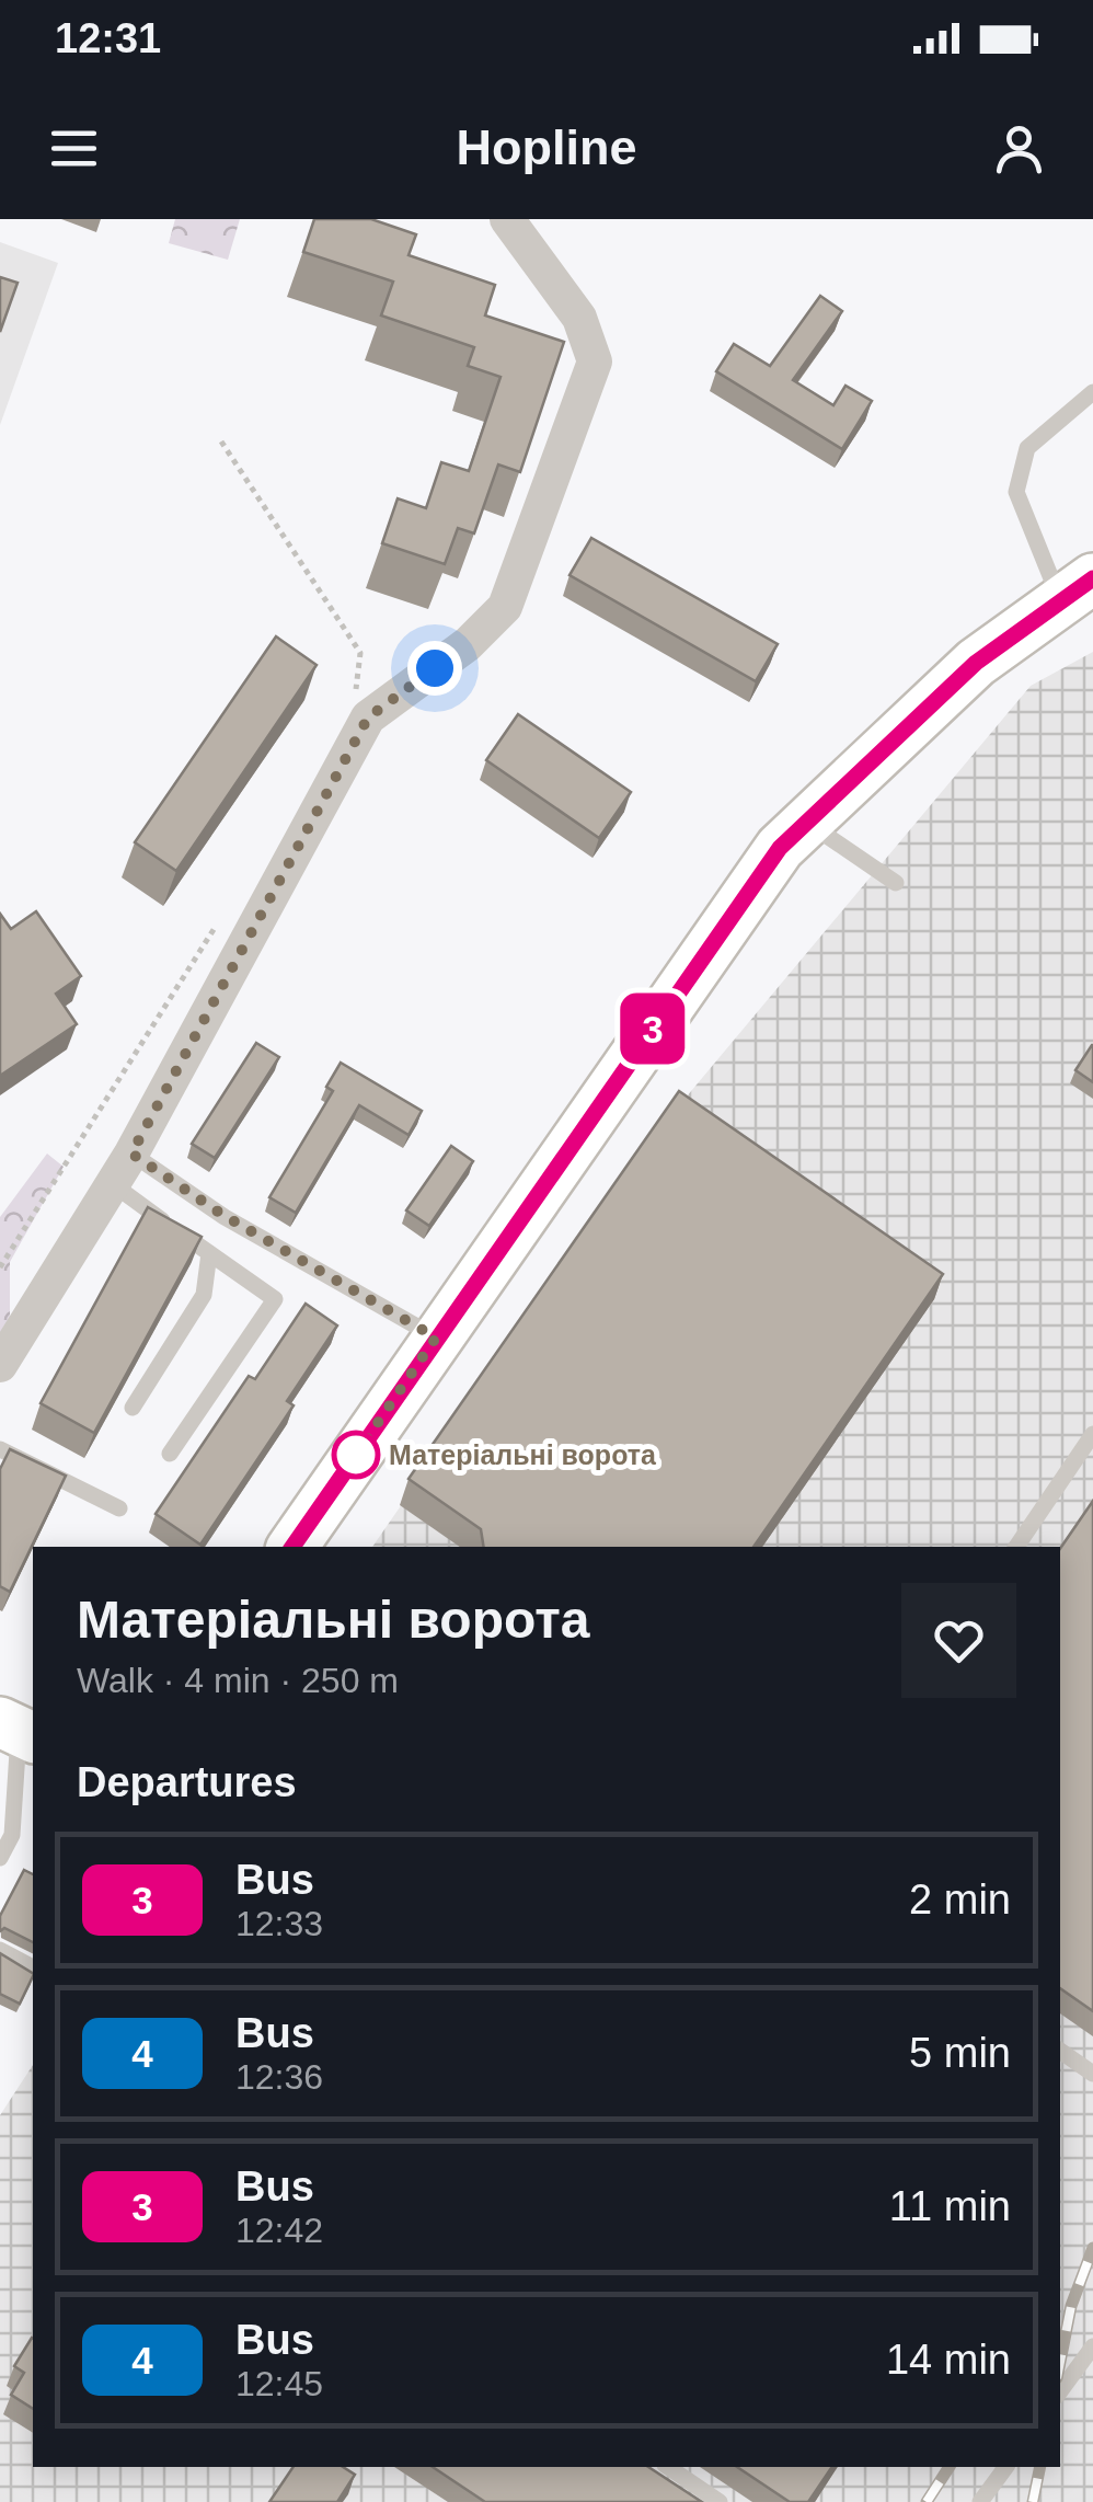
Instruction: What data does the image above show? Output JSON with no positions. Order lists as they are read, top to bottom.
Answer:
{
  "places": ["Матеріальні ворота"],
  "lines": ["bus line 3"],
  "page": {
    "status": "12:31",
    "header": "Hopline",
    "on_map": "3",
    "heading": [
      ["Матеріальні ворота", "Walk · 4 min · 250 m"],
      "Departures"
    ],
    "list": [
      {
        "mark": "3",
        "name": "Bus",
        "note": "12:33",
        "value": "2 min"
      },
      {
        "mark": "4",
        "name": "Bus",
        "note": "12:36",
        "value": "5 min"
      },
      {
        "mark": "3",
        "name": "Bus",
        "note": "12:42",
        "value": "11 min"
      },
      {
        "mark": "4",
        "name": "Bus",
        "note": "12:45",
        "value": "14 min"
      }
    ]
  }
}
